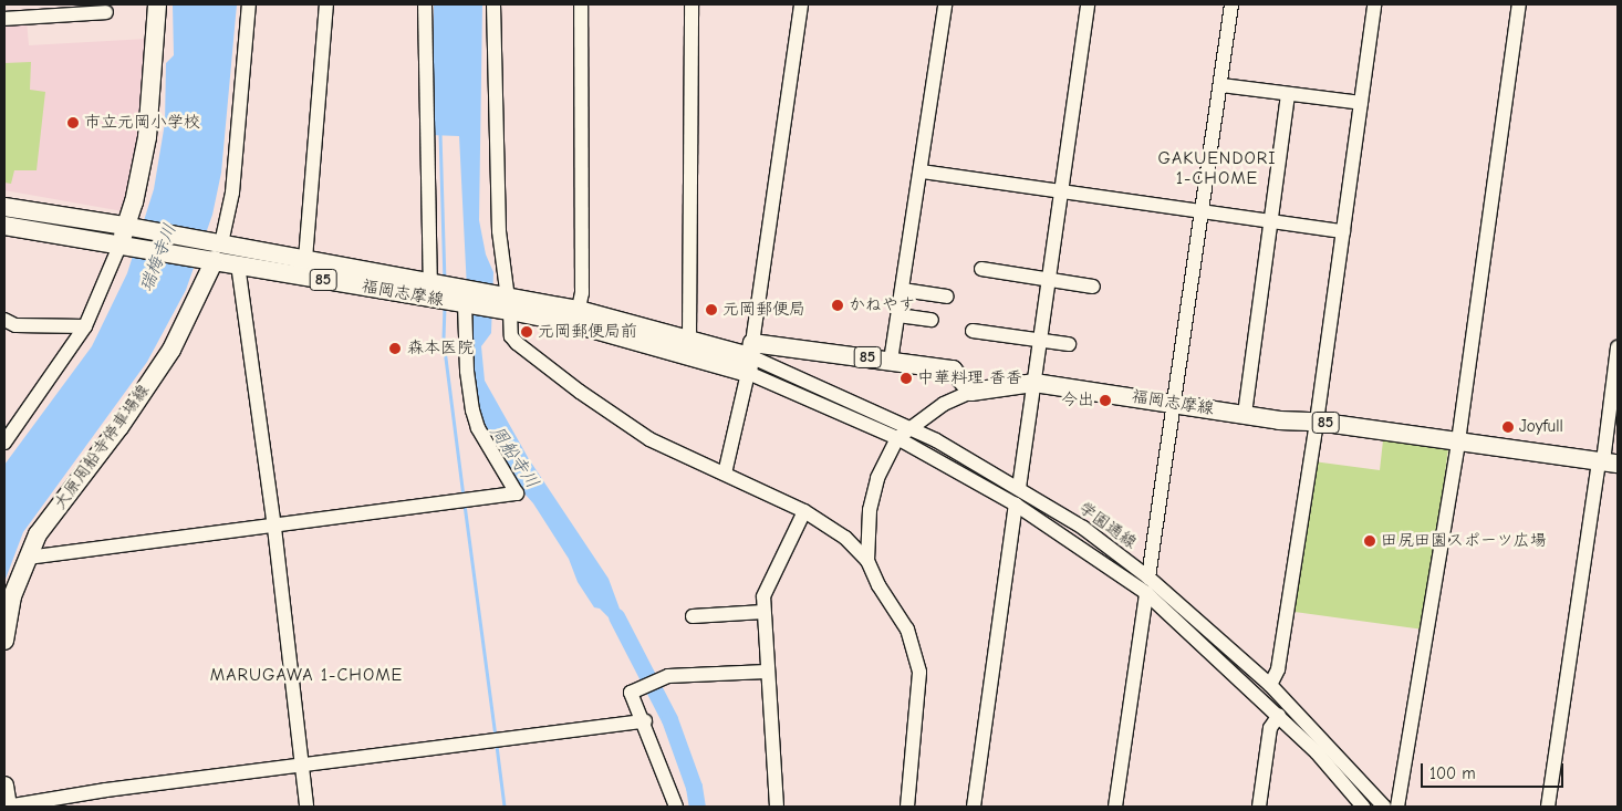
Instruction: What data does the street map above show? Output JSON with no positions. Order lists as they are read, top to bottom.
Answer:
{
  "streets": {
    "main road": ["85", "福岡志摩線", "大原周船寺停車場線"],
    "street": ["学園通線"]
  },
  "crossings": [
    ["85", "福岡志摩線"],
    ["福岡志摩線", "大原周船寺停車場線"],
    ["福岡志摩線", "学園通線"]
  ],
  "districts": ["GAKUENDORI 1-CHOME", "MARUGAWA 1-CHOME"],
  "water": ["瑞梅寺川", "周船寺川"],
  "places": [
    "市立元岡小学校",
    "かねやす",
    "元岡郵便局",
    "元岡郵便局前",
    "森本医院",
    "中華料理 香香",
    "今出",
    "Joyfull",
    "田尻田園スポーツ広場"
  ],
  "scale_bar": "100 m"
}
